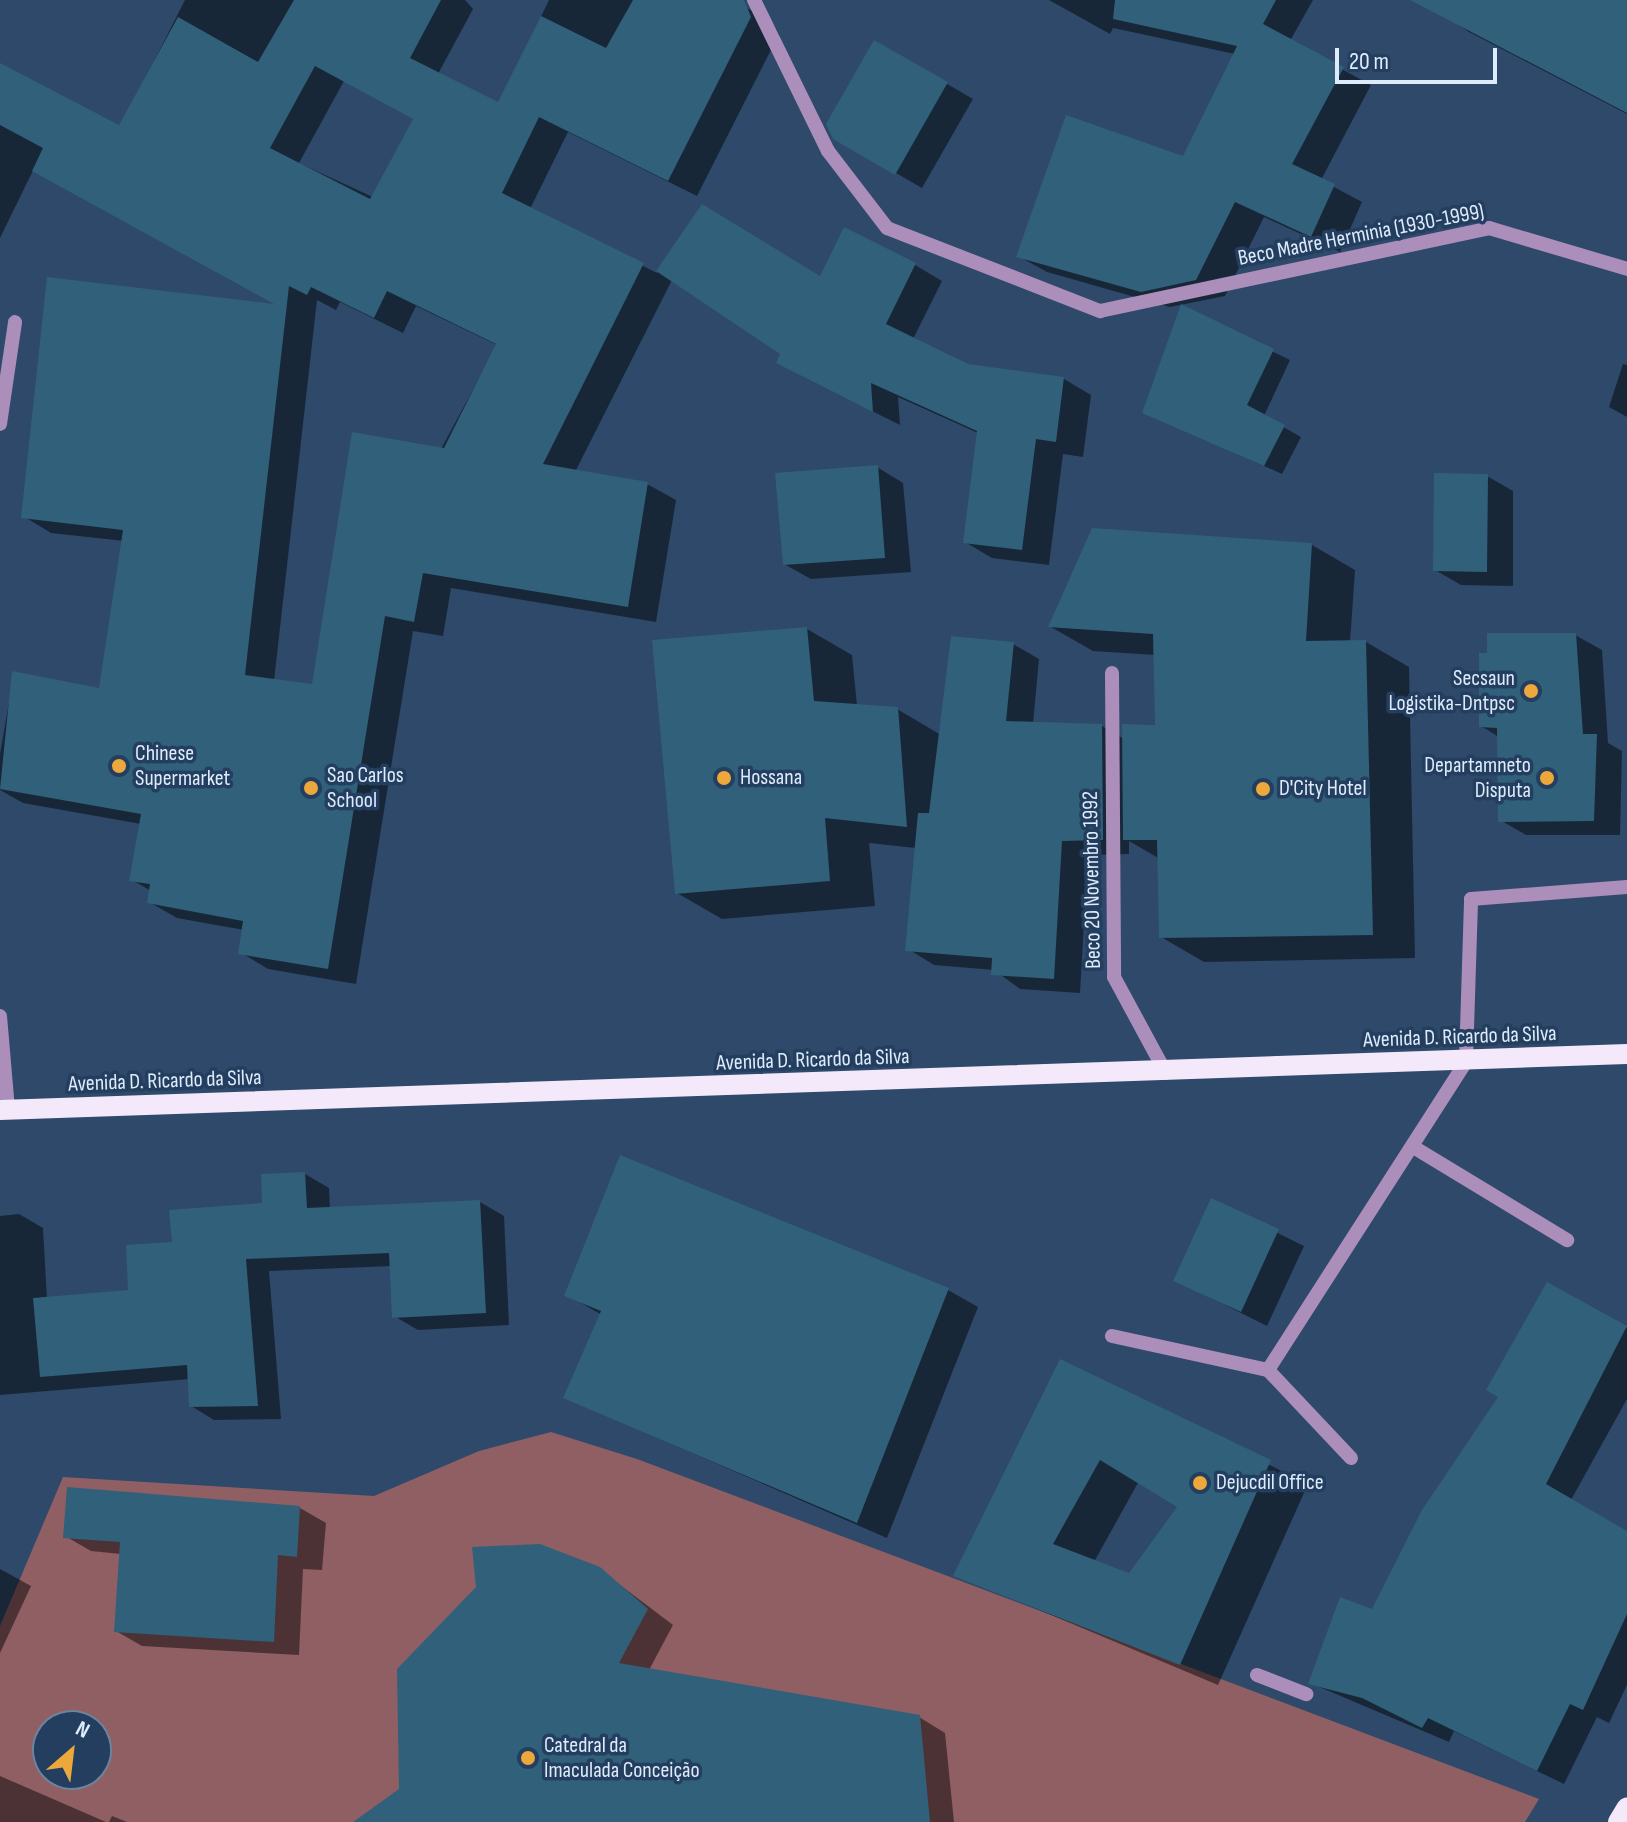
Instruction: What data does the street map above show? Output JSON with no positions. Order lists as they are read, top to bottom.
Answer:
{
  "streets": {
    "main road": ["Avenida D. Ricardo da Silva"],
    "street": ["Beco Madre Herminia (1930-1999)", "Beco 20 Novembro 1992"]
  },
  "crossings": [
    ["Beco 20 Novembro 1992", "Avenida D. Ricardo da Silva"]
  ],
  "places": [
    "Secsaun Logistika-Dntpsc",
    "Chinese Supermarket",
    "Hossana",
    "Departamneto Disputa",
    "Sao Carlos School",
    "D'City Hotel",
    "Dejucdil Office",
    "Catedral da Imaculada Conceição"
  ],
  "scale_bar": "20 m",
  "north": "top right"
}
